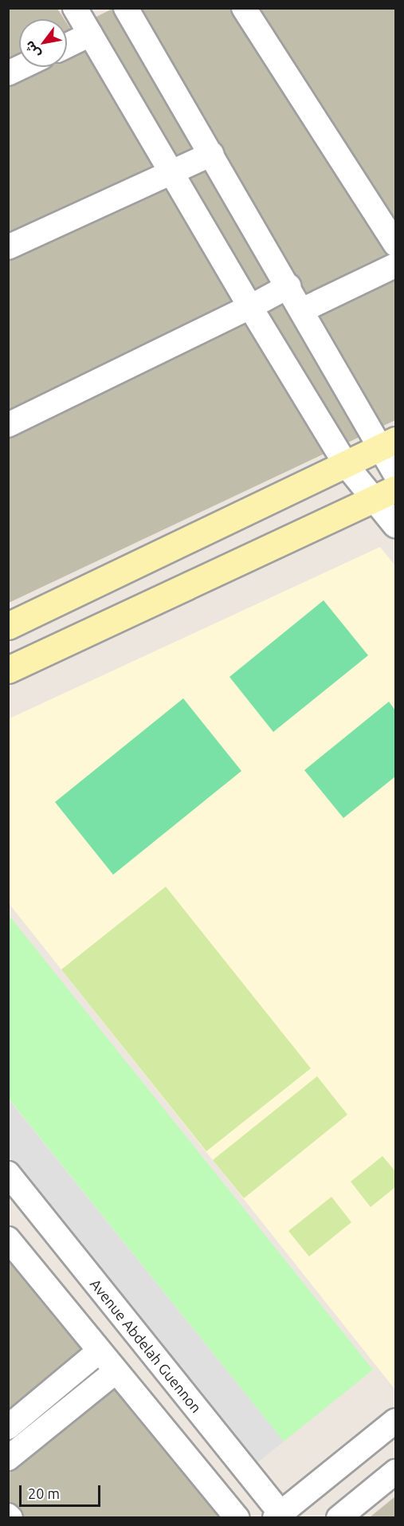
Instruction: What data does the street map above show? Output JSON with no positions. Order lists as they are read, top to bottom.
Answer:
{
  "streets": {
    "street": ["Avenue Abdelah Guennon"]
  },
  "scale_bar": "20 m",
  "north": "bottom left"
}
